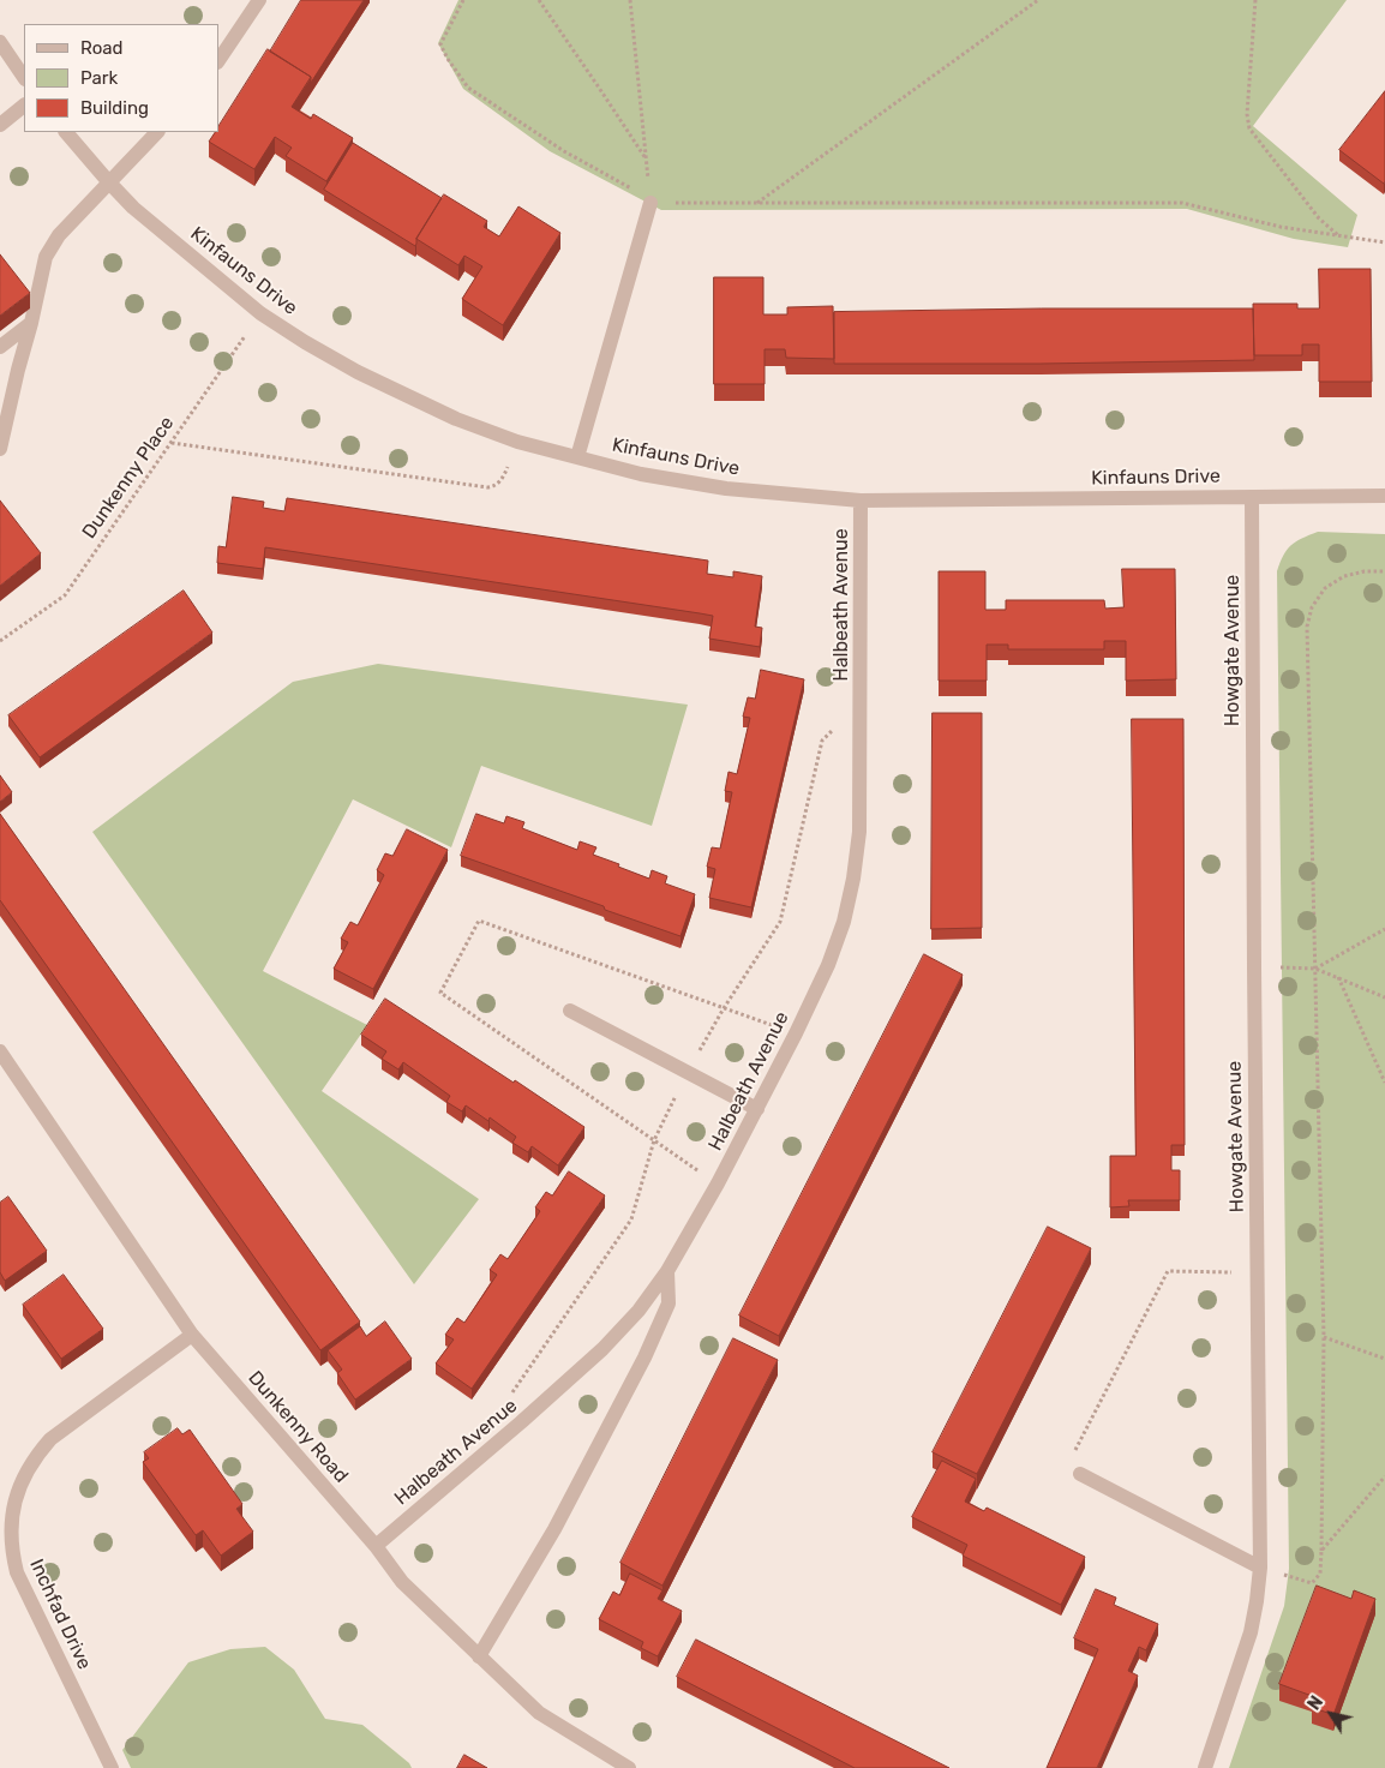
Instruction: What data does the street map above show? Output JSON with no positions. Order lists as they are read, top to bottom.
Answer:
{
  "streets": {
    "street": [
      "Kinfauns Drive",
      "Halbeath Avenue",
      "Howgate Avenue",
      "Dunkenny Road",
      "Inchfad Drive"
    ],
    "path": ["Dunkenny Place"]
  },
  "crossings": [
    ["Kinfauns Drive", "Dunkenny Place"],
    ["Kinfauns Drive", "Halbeath Avenue"],
    ["Kinfauns Drive", "Howgate Avenue"],
    ["Halbeath Avenue", "Dunkenny Road"],
    ["Dunkenny Road", "Inchfad Drive"]
  ],
  "legend": ["Road", "Park", "Building"],
  "north": "top left"
}
